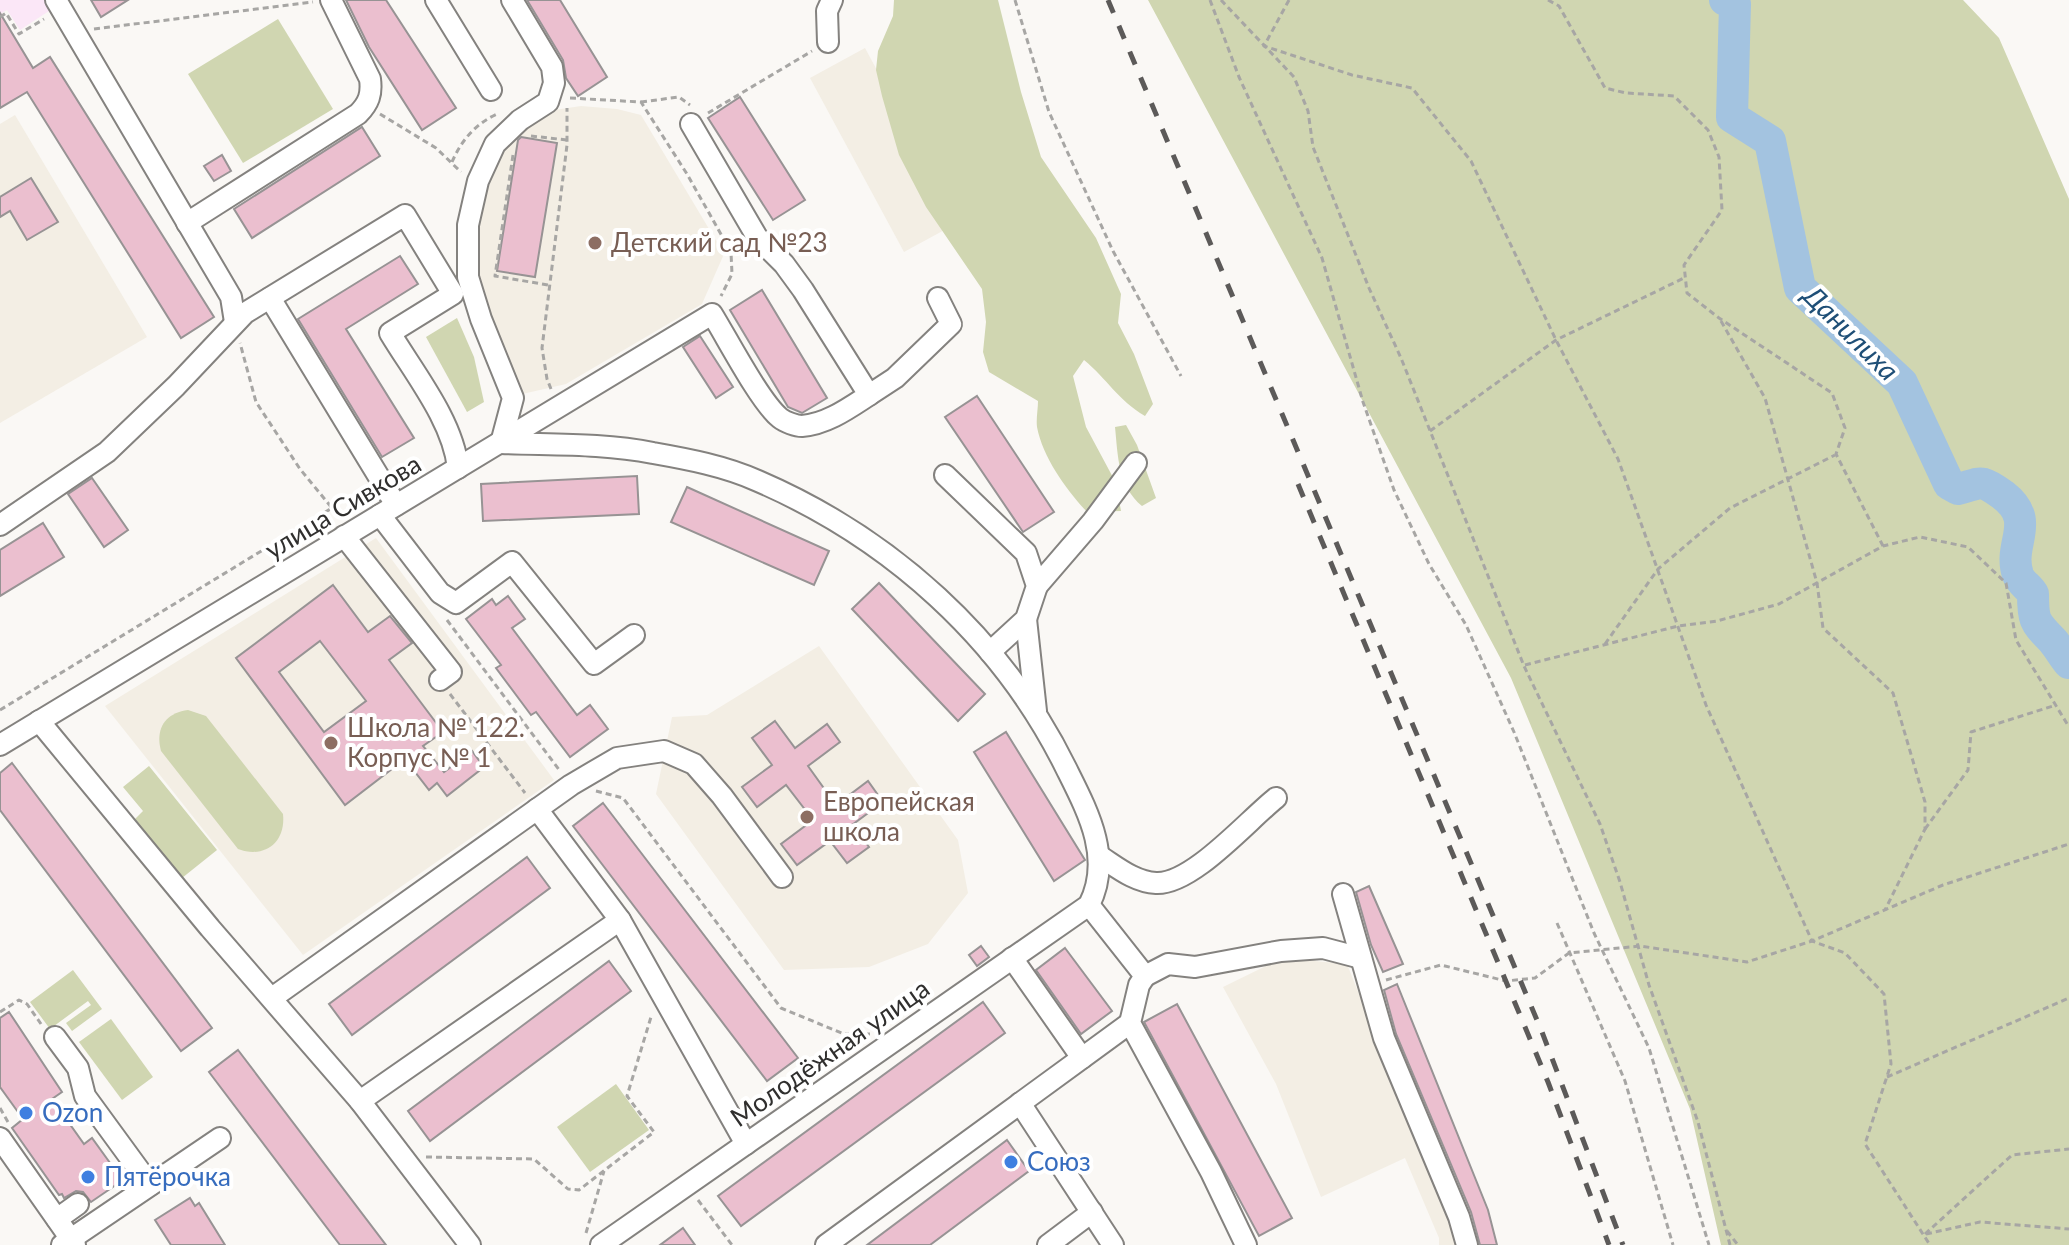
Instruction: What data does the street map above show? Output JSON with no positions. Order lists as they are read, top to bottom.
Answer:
{
  "streets": {
    "street": ["улица Сивкова", "Молодёжная улица"]
  },
  "water": ["Данилиха"],
  "places": [
    "Детский сад №23",
    "Школа № 122. Корпус № 1",
    "Европейская школа",
    "Ozon",
    "Союз",
    "Пятёрочка"
  ]
}
